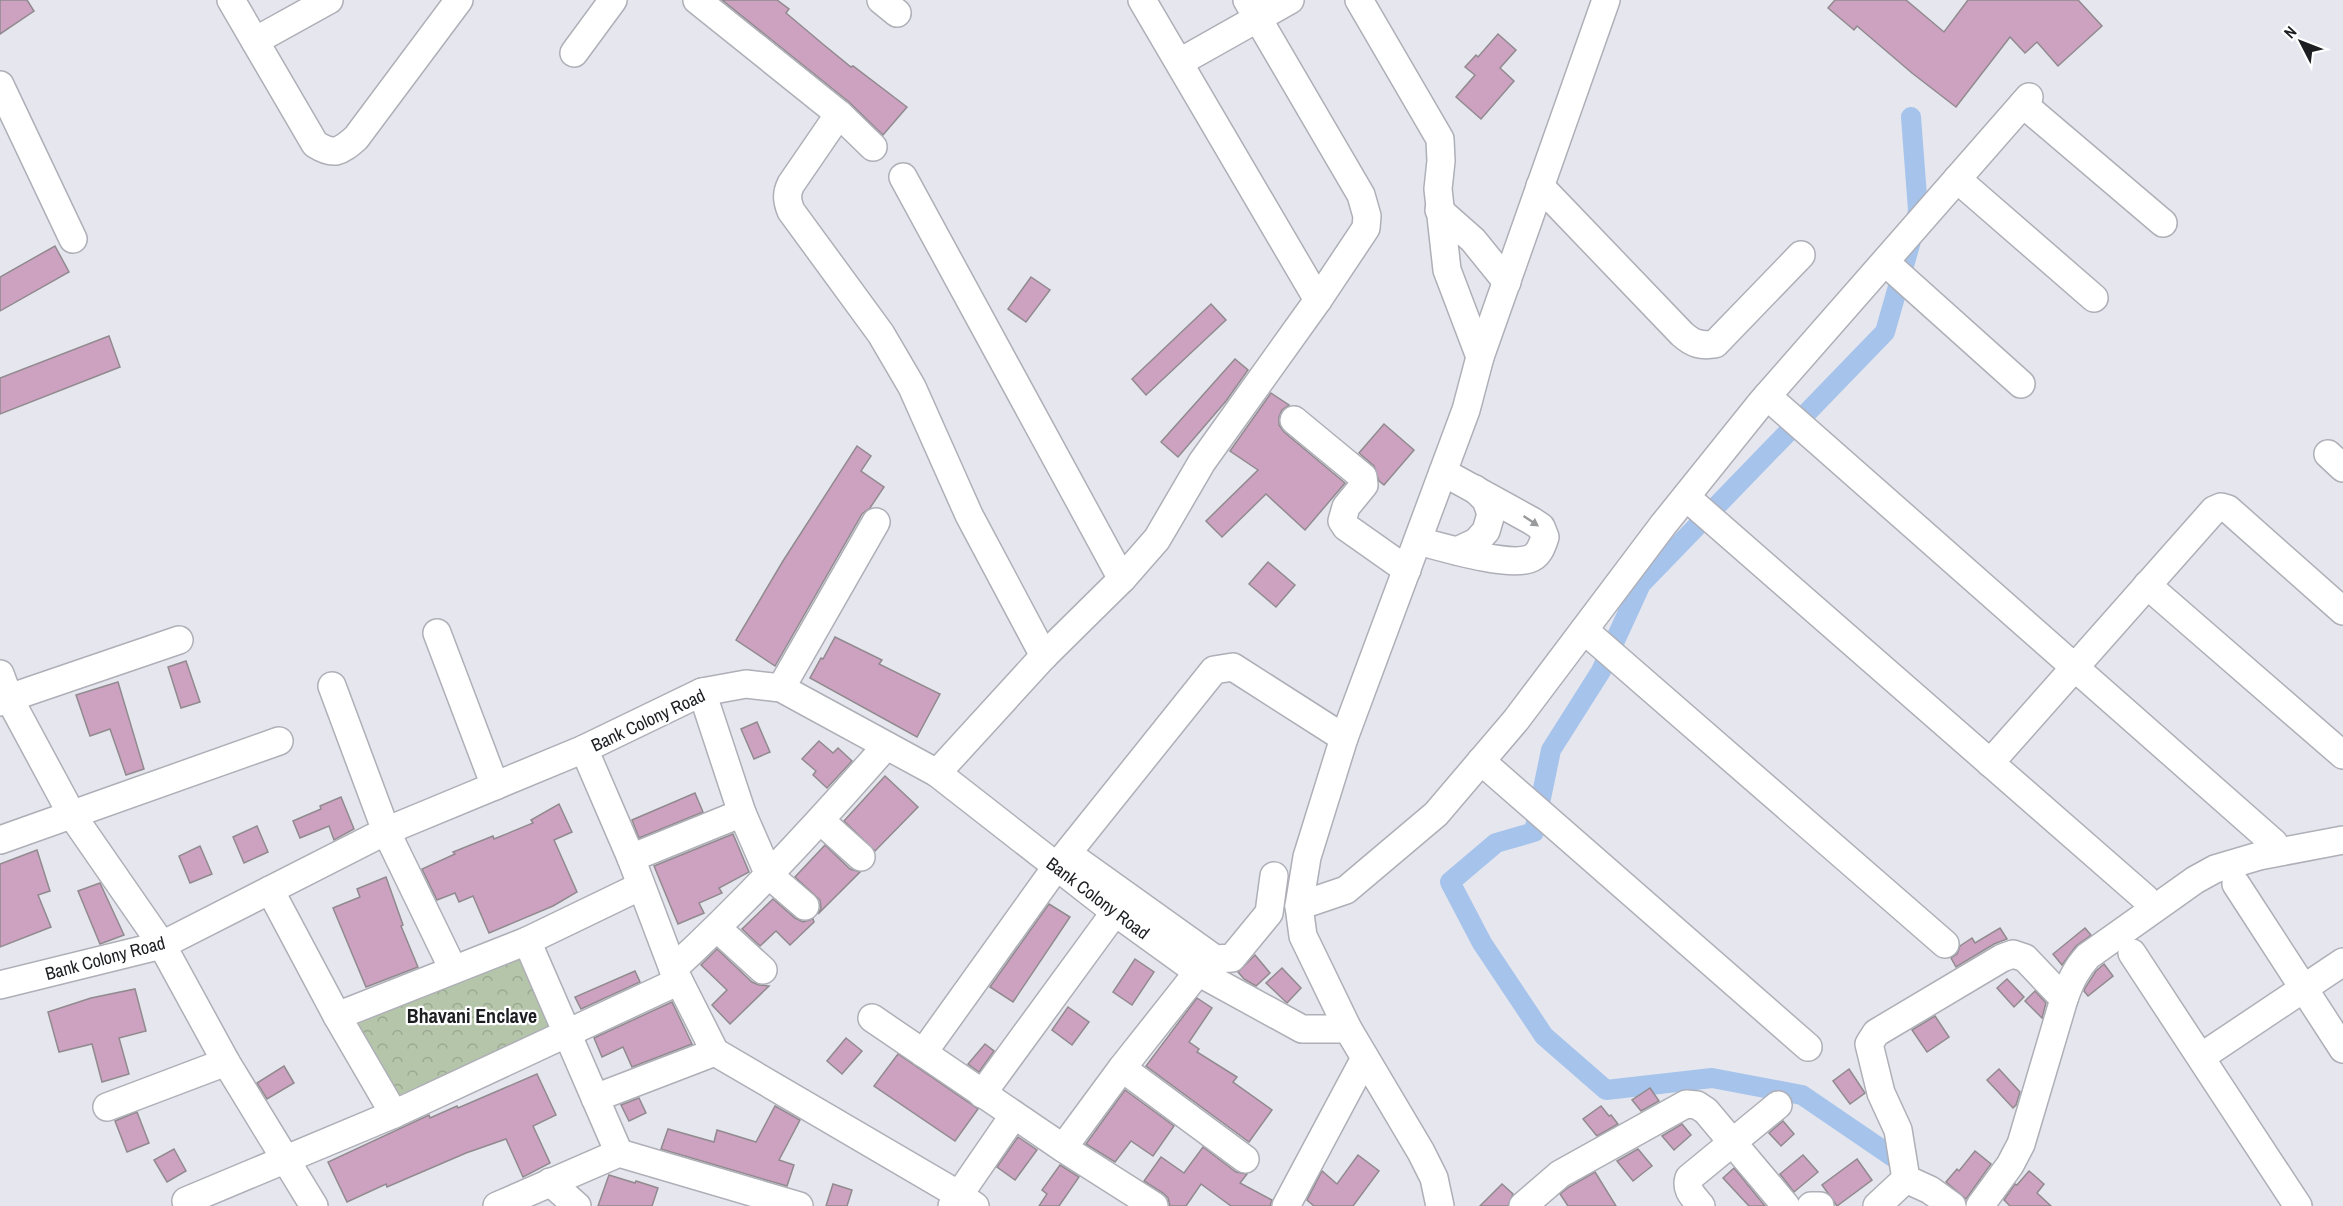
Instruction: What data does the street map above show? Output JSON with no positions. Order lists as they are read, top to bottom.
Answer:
{
  "streets": {
    "street": ["Bank Colony Road"]
  },
  "districts": ["Bhavani Enclave"],
  "north": "top left"
}
